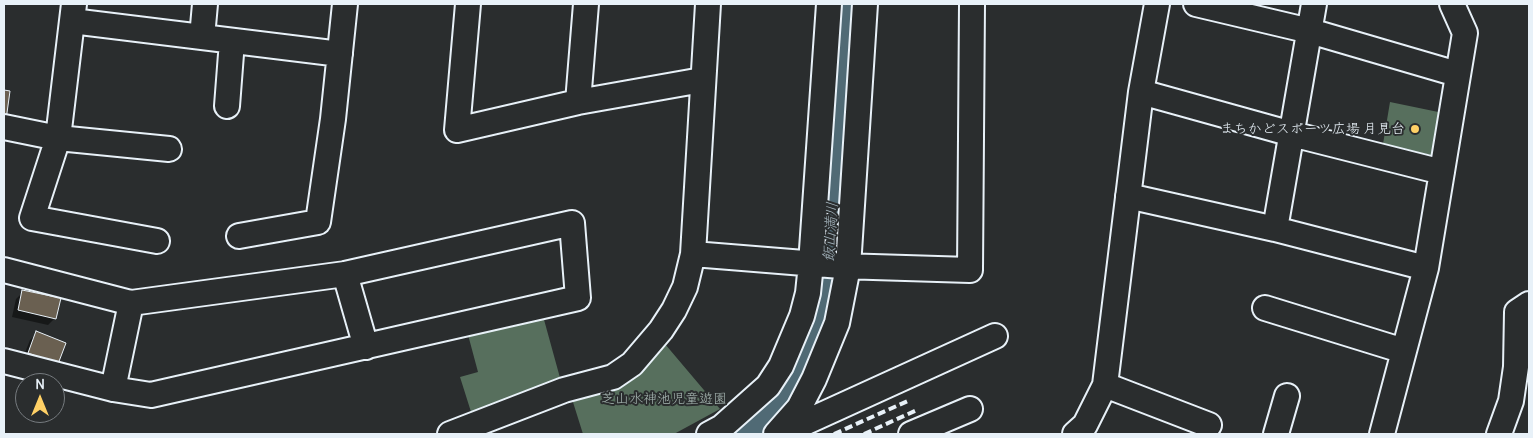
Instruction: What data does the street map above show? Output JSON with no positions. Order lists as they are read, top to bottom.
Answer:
{
  "water": ["飯山満川"],
  "parks": ["芝山水神池児童遊園"],
  "places": ["まちかどスポーツ広場 月見台"],
  "north": "top"
}
